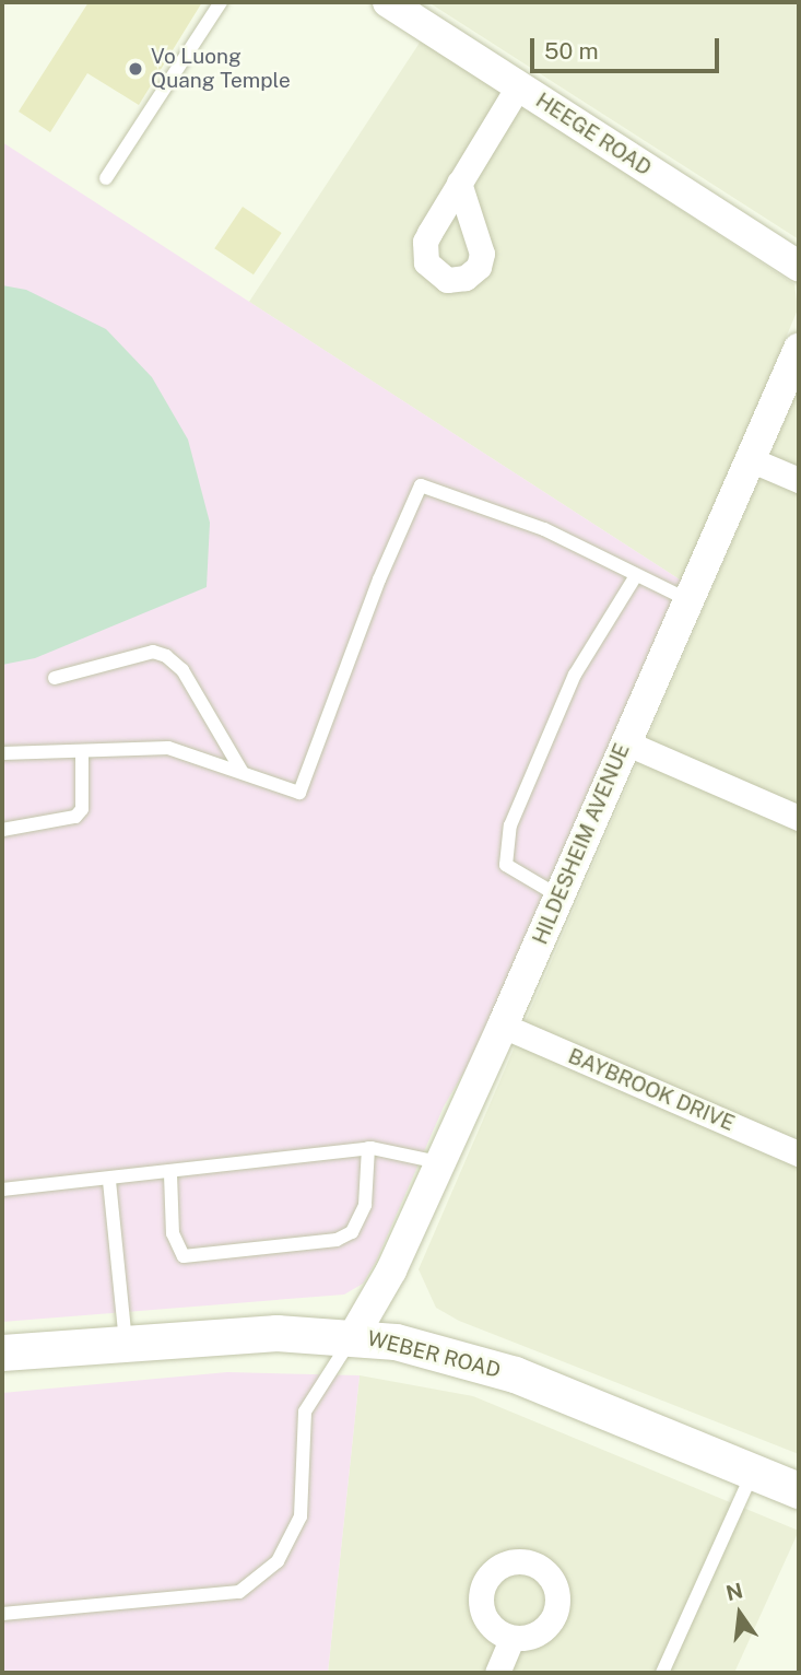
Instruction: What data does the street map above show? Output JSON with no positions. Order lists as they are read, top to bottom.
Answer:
{
  "streets": {
    "main road": ["WEBER ROAD"],
    "street": ["HEEGE ROAD", "HILDESHEIM AVENUE", "BAYBROOK DRIVE"]
  },
  "crossings": [
    ["HILDESHEIM AVENUE", "BAYBROOK DRIVE"],
    ["HILDESHEIM AVENUE", "WEBER ROAD"]
  ],
  "places": ["Vo Luong Quang Temple"],
  "scale_bar": "50 m",
  "north": "top"
}
